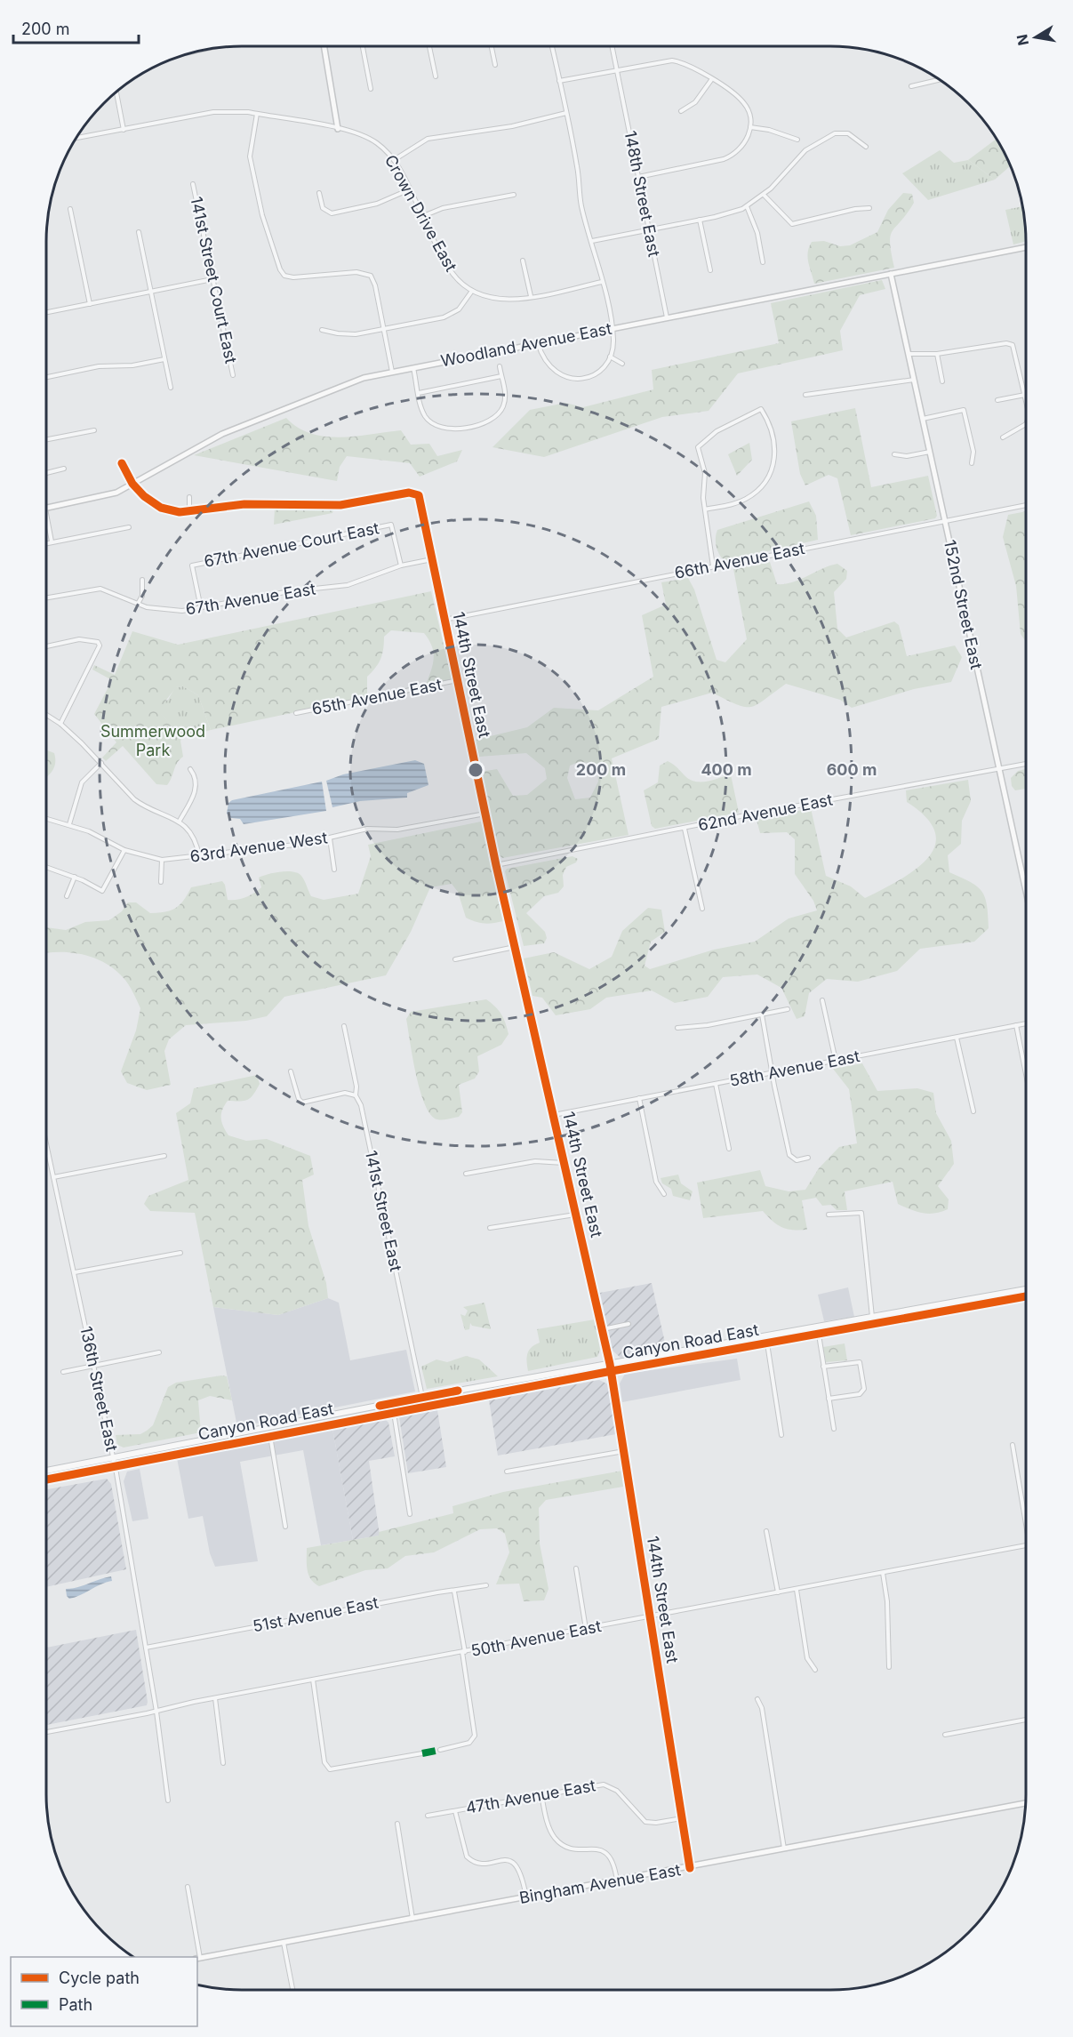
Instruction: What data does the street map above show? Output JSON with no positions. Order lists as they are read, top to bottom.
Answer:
{
  "streets": {
    "main road": ["Canyon Road East"],
    "street": [
      "148th Street East",
      "Crown Drive East",
      "141st Street Court East",
      "Woodland Avenue East",
      "67th Avenue Court East",
      "66th Avenue East",
      "67th Avenue East",
      "152nd Street East",
      "144th Street East",
      "65th Avenue East",
      "62nd Avenue East",
      "63rd Avenue West",
      "58th Avenue East",
      "141st Street East",
      "136th Street East",
      "51st Avenue East",
      "50th Avenue East",
      "47th Avenue East",
      "Bingham Avenue East"
    ]
  },
  "crossings": [
    ["148th Street East", "Woodland Avenue East"],
    ["Woodland Avenue East", "152nd Street East"],
    ["67th Avenue Court East", "67th Avenue East"],
    ["66th Avenue East", "152nd Street East"],
    ["66th Avenue East", "144th Street East"],
    ["67th Avenue East", "144th Street East"],
    ["152nd Street East", "62nd Avenue East"],
    ["144th Street East", "65th Avenue East"],
    ["144th Street East", "62nd Avenue East"],
    ["144th Street East", "63rd Avenue West"],
    ["144th Street East", "58th Avenue East"],
    ["144th Street East", "Canyon Road East"],
    ["144th Street East", "50th Avenue East"],
    ["144th Street East", "47th Avenue East"],
    ["144th Street East", "Bingham Avenue East"],
    ["141st Street East", "Canyon Road East"],
    ["Canyon Road East", "136th Street East"],
    ["136th Street East", "51st Avenue East"],
    ["136th Street East", "50th Avenue East"]
  ],
  "parks": ["Summerwood Park"],
  "legend": ["Cycle path", "Path"],
  "scale_bar": "200 m",
  "north": "left",
  "rings": ["200 m", "400 m", "600 m"]
}
